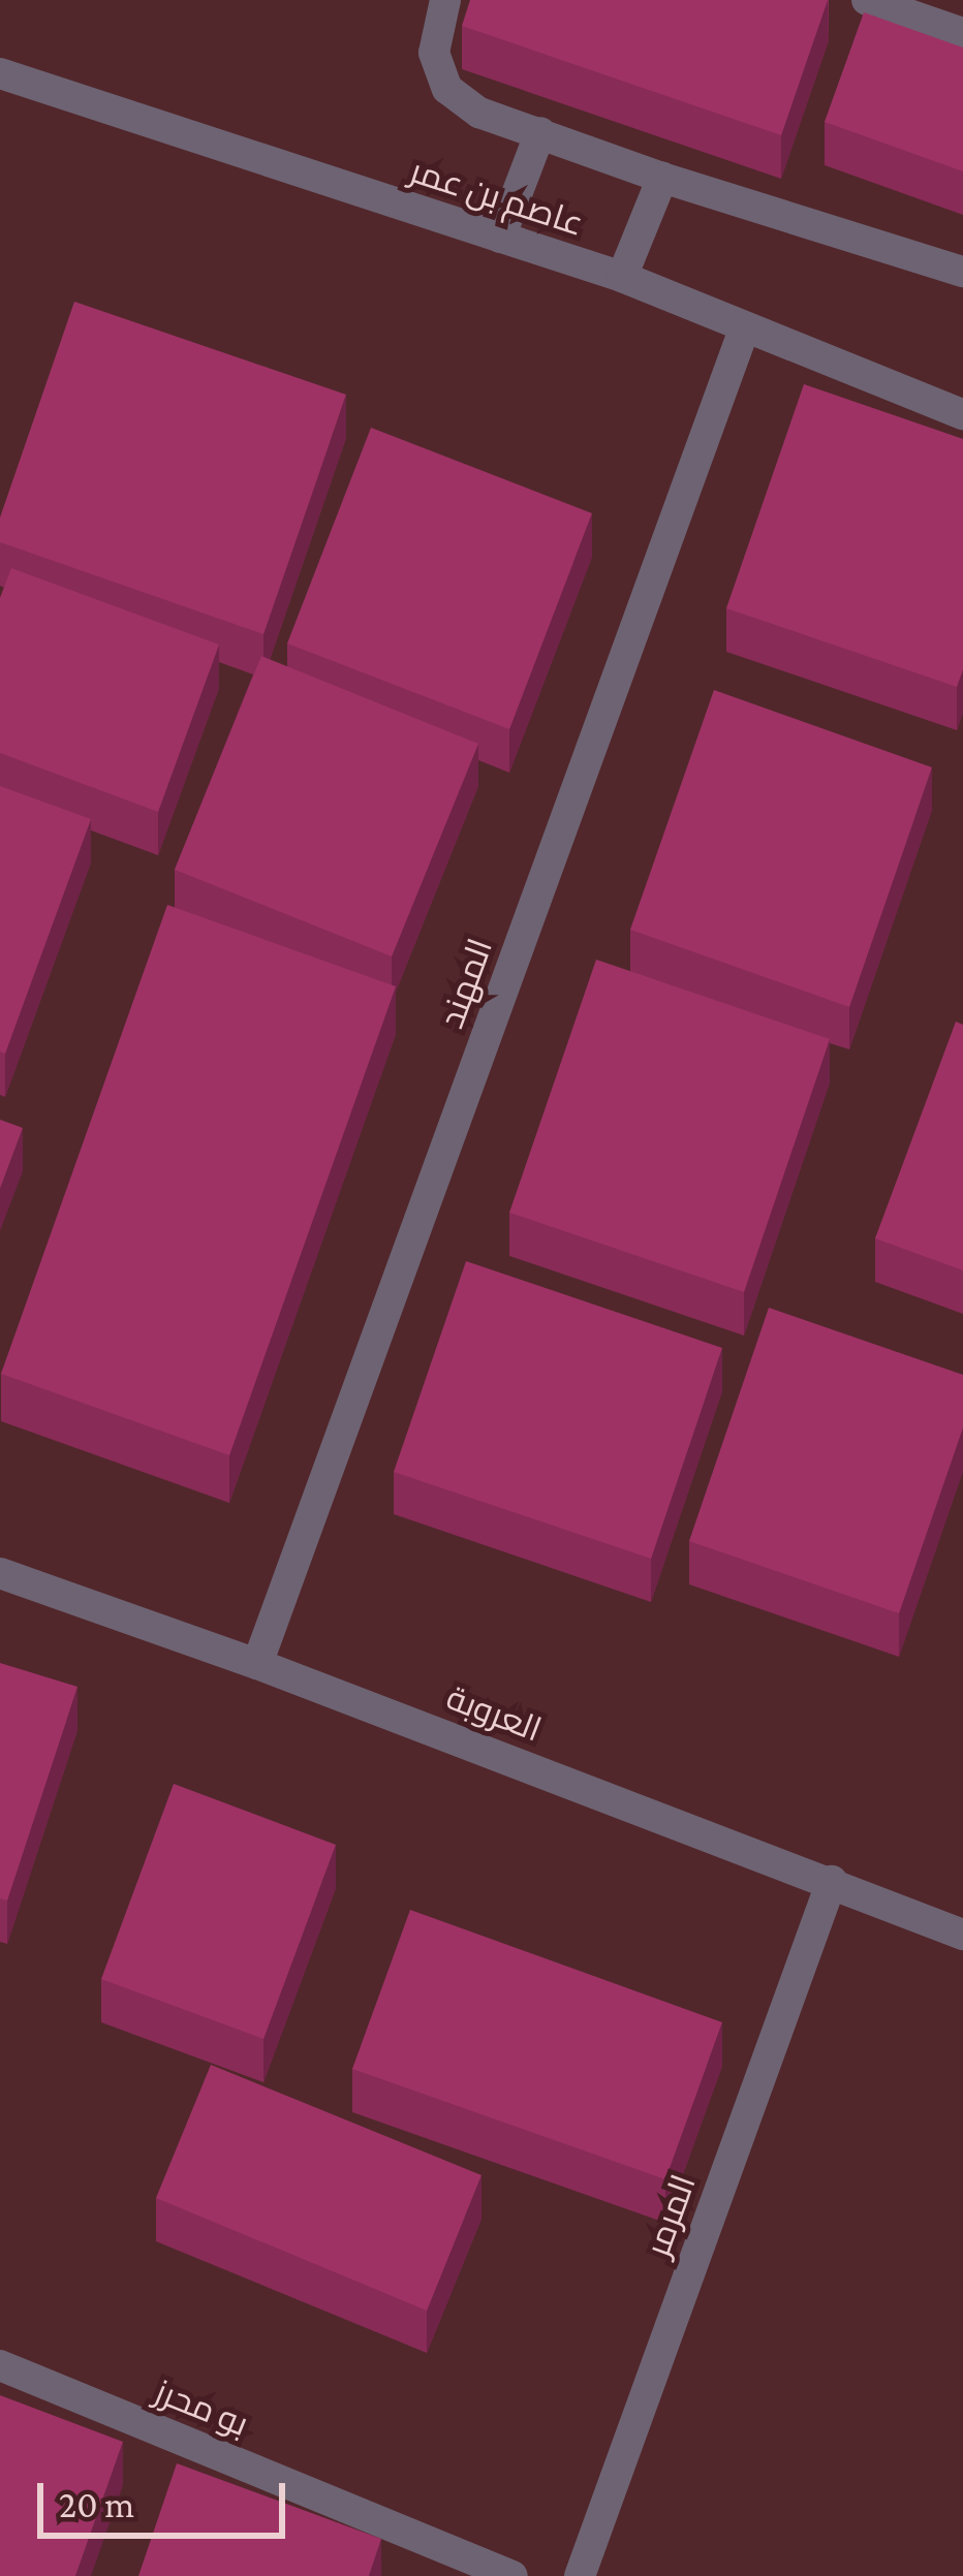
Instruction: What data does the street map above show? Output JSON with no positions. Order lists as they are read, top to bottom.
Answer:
{
  "streets": {
    "street": [
      "عاصم بن عمر",
      "المهند",
      "العروبة",
      "المرمر",
      "بو محرز"
    ]
  },
  "crossings": [
    ["عاصم بن عمر", "المهند"],
    ["المهند", "العروبة"],
    ["العروبة", "المرمر"]
  ],
  "scale_bar": "20 m"
}
